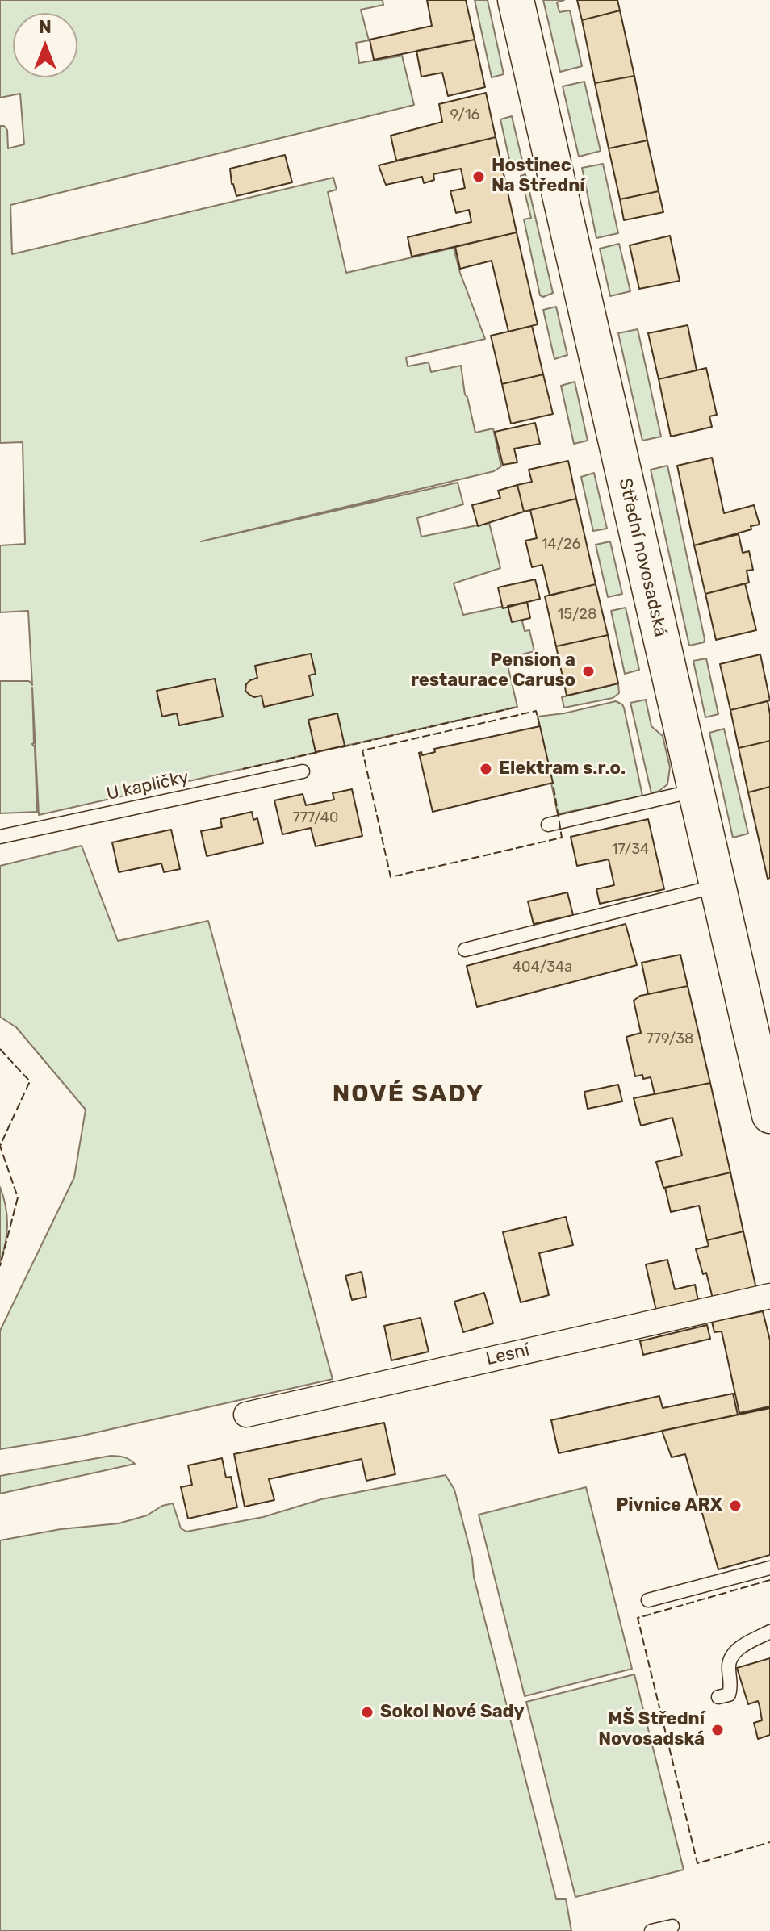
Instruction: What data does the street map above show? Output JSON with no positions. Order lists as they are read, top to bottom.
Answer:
{
  "streets": {
    "main road": ["Střední novosadská"],
    "street": ["Lesní"],
    "lane": ["U kapličky"]
  },
  "districts": ["NOVÉ SADY"],
  "places": [
    "Hostinec Na Střední",
    "Pension a restaurace Caruso",
    "Elektram s.r.o.",
    "Pivnice ARX",
    "Sokol Nové Sady",
    "MŠ Střední Novosadská"
  ],
  "house_numbers": [
    "9/16",
    "14/26",
    "15/28",
    "777/40",
    "17/34",
    "404/34a",
    "779/38"
  ],
  "north": "top"
}
